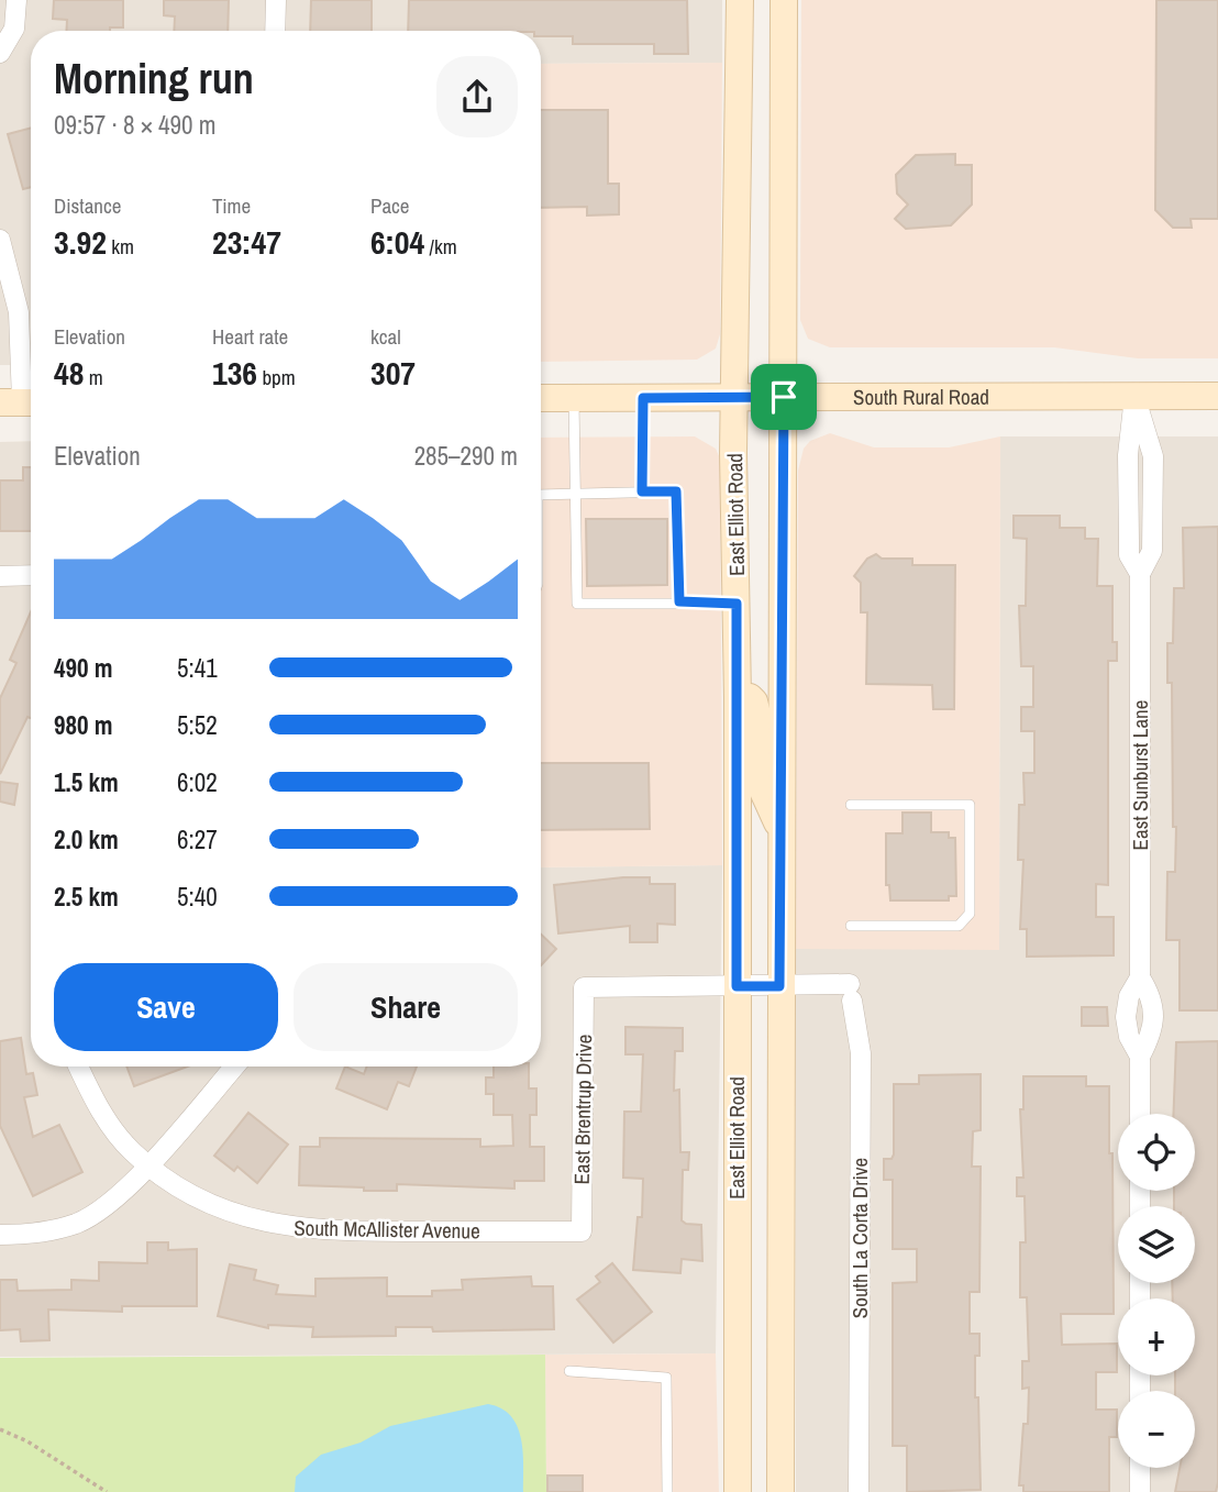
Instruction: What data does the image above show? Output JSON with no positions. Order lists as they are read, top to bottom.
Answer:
{
  "streets": {
    "main road": ["South Rural Road", "East Elliot Road"],
    "street": [
      "East Sunburst Lane",
      "East Brentrup Drive",
      "South McAllister Avenue",
      "South La Corta Drive"
    ]
  },
  "crossings": [
    ["South Rural Road", "East Elliot Road"],
    ["South Rural Road", "East Sunburst Lane"],
    ["East Elliot Road", "East Brentrup Drive"],
    ["East Elliot Road", "South La Corta Drive"],
    ["East Brentrup Drive", "South McAllister Avenue"]
  ],
  "page": {
    "heading": ["Morning run", "09:57 · 8 × 490 m"],
    "stats": [
      ["Distance", "3.92 km"],
      ["Time", "23:47"],
      ["Pace", "6:04 /km"],
      ["Elevation", "48 m"],
      ["Heart rate", "136 bpm"],
      ["kcal", "307"]
    ],
    "chart": ["Elevation", "285–290 m"],
    "list": [
      {
        "name": "490 m",
        "note": "5:41"
      },
      {
        "name": "980 m",
        "note": "5:52"
      },
      {
        "name": "1.5 km",
        "note": "6:02"
      },
      {
        "name": "2.0 km",
        "note": "6:27"
      },
      {
        "name": "2.5 km",
        "note": "5:40"
      }
    ],
    "buttons": ["Save", "Share"],
    "map_buttons": ["+", "−"]
  }
}
